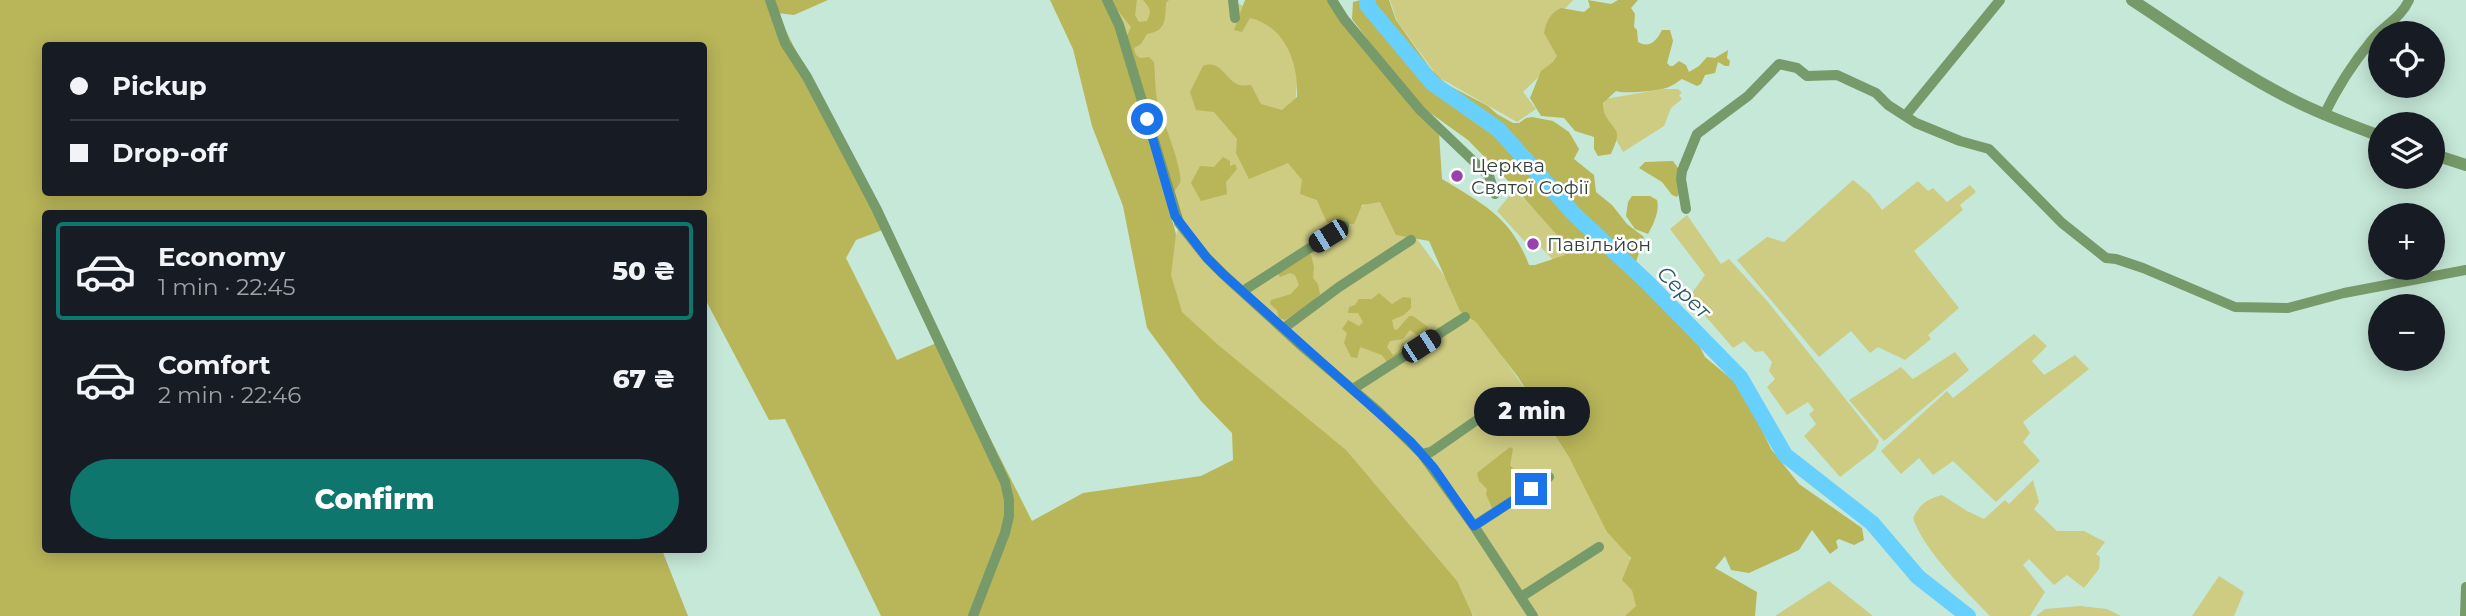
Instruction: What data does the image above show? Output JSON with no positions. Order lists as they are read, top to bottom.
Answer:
{
  "water": ["Серет"],
  "places": ["Церква Святої Софії", "Павільйон"],
  "page": {
    "map_buttons": ["+", "−"],
    "banner": ["Pickup", "Drop-off"],
    "list": [
      {
        "name": "Economy",
        "note": "1 min · 22:45",
        "value": "50 ₴"
      },
      {
        "name": "Comfort",
        "note": "2 min · 22:46",
        "value": "67 ₴"
      }
    ],
    "bubble": "2 min",
    "buttons": "Confirm"
  }
}
